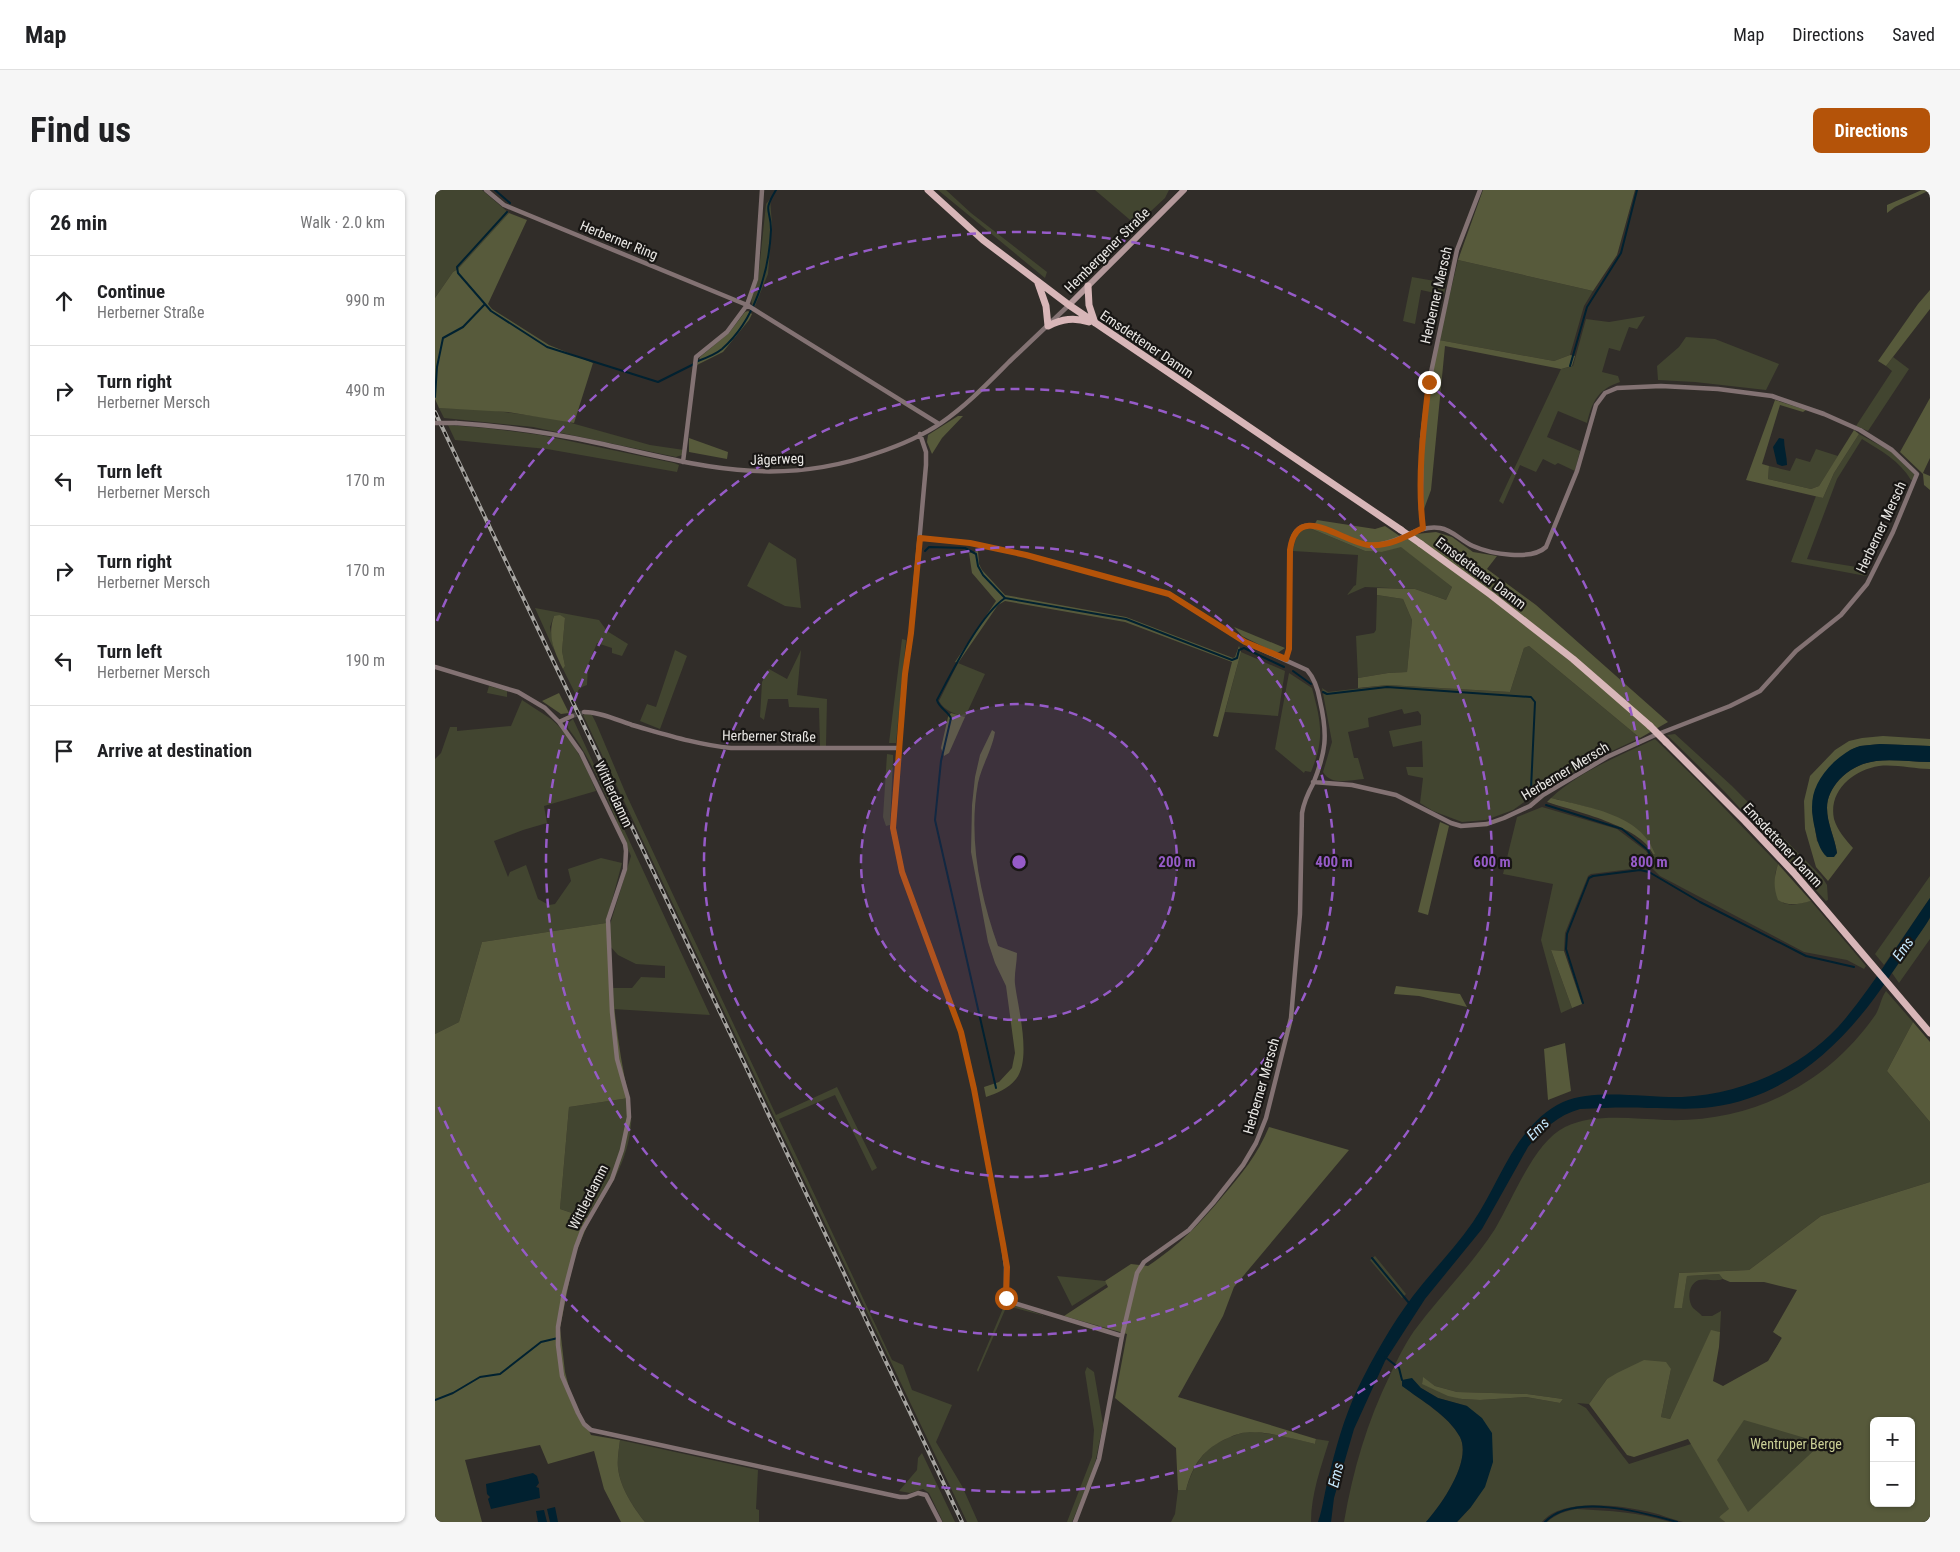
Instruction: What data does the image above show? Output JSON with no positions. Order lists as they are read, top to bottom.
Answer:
{
  "streets": {
    "main road": ["Emsdettener Damm"],
    "street": [
      "Herberner Ring",
      "Hembergener Straße",
      "Herberner Mersch",
      "Jägerweg",
      "Herberner Straße",
      "Wittlerdamm"
    ]
  },
  "crossings": [
    ["Herberner Ring", "Jägerweg"],
    ["Hembergener Straße", "Emsdettener Damm"],
    ["Hembergener Straße", "Jägerweg"],
    ["Emsdettener Damm", "Jägerweg"]
  ],
  "water": ["Ems"],
  "parks": ["Wentruper Berge"],
  "page": {
    "header": "Map",
    "nav": ["Map", "Directions", "Saved"],
    "buttons": "Directions",
    "title": "Find us",
    "heading": ["26 min", "Walk · 2.0 km"],
    "list": [
      ["Continue", "Herberner Straße", "990 m"],
      ["Turn right", "Herberner Mersch", "490 m"],
      ["Turn left", "Herberner Mersch", "170 m"],
      ["Turn right", "Herberner Mersch", "170 m"],
      ["Turn left", "Herberner Mersch", "190 m"],
      "Arrive at destination"
    ],
    "map_buttons": ["+", "−"]
  },
  "rings": [
    "200 m",
    "400 m",
    "600 m",
    "800 m"
  ]
}
